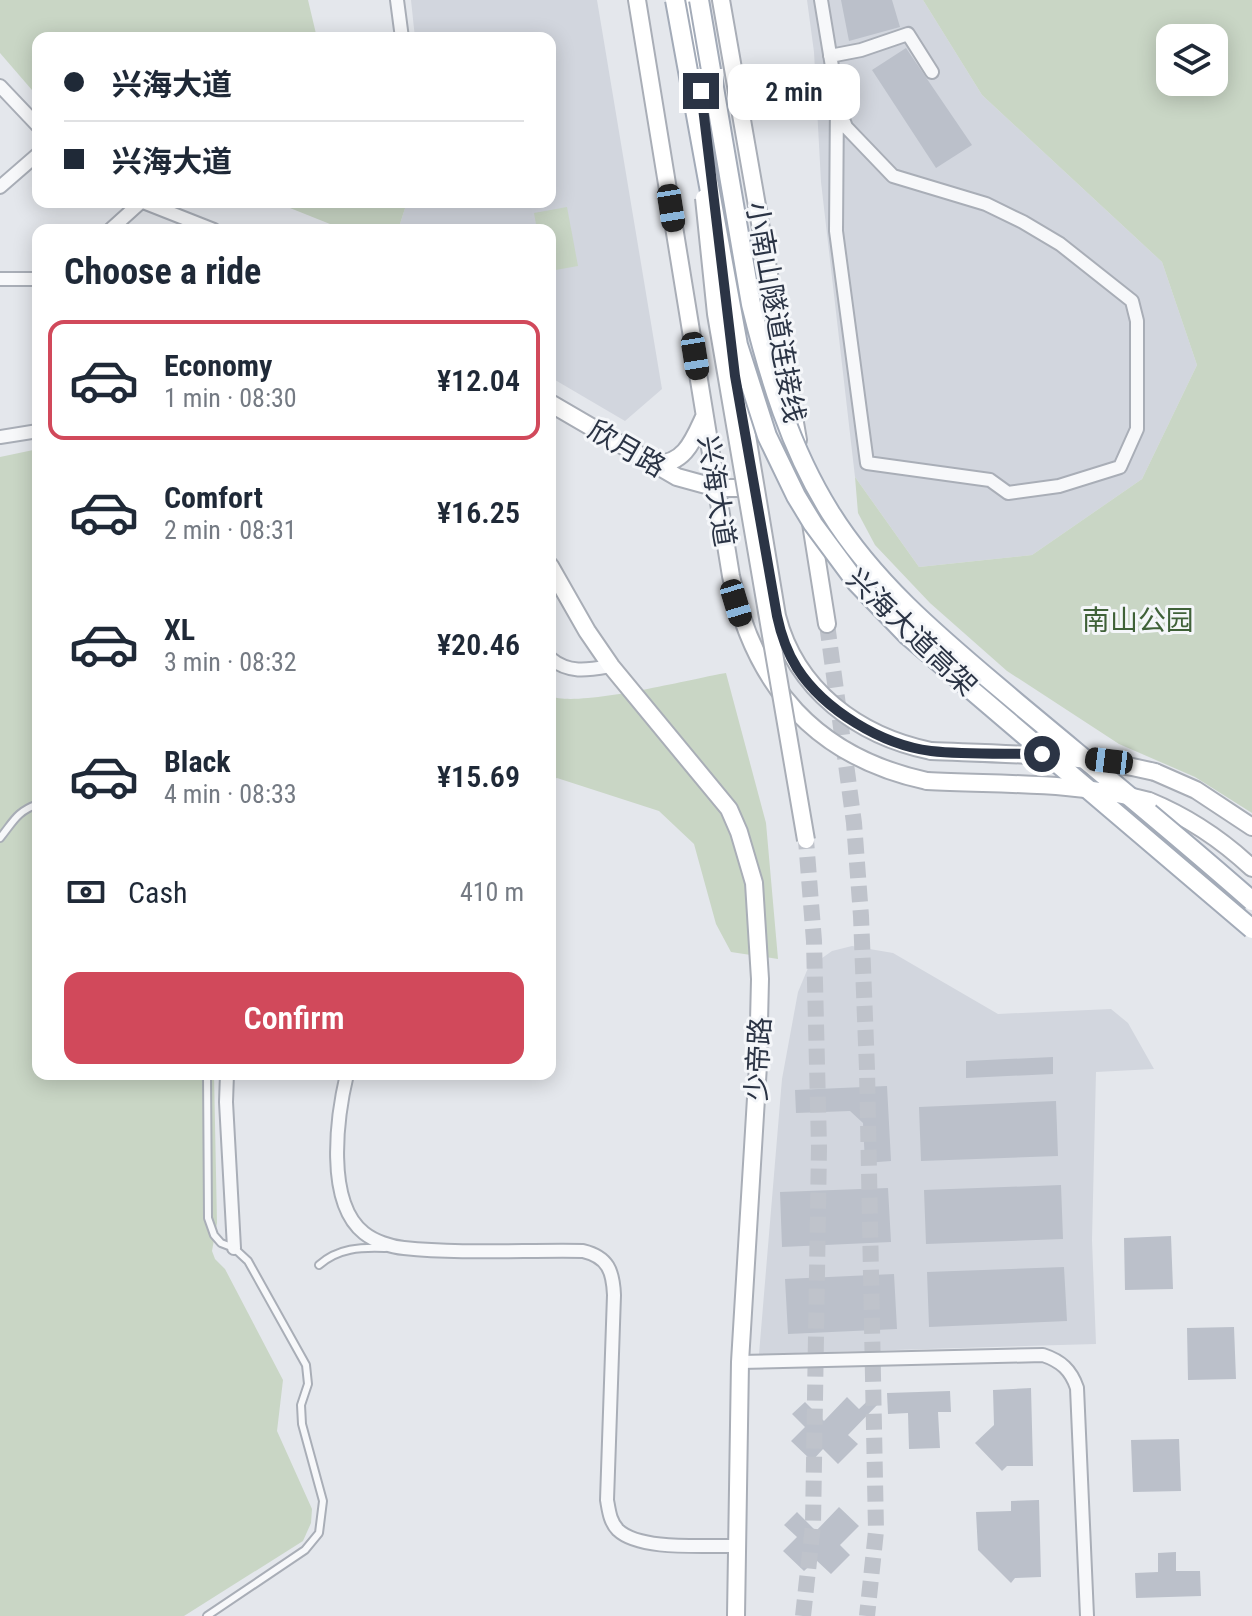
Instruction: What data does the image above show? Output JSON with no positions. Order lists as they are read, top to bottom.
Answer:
{
  "streets": {
    "main road": ["兴海大道高架"],
    "street": [
      "小南山隧道连接线",
      "欣月路",
      "兴海大道",
      "少帝路"
    ]
  },
  "crossings": [
    ["小南山隧道连接线", "兴海大道高架"],
    ["欣月路", "兴海大道"]
  ],
  "parks": ["南山公园"],
  "page": {
    "banner": ["兴海大道", "兴海大道"],
    "bubble": "2 min",
    "heading": "Choose a ride",
    "list": [
      {
        "name": "Economy",
        "note": "1 min · 08:30",
        "value": "¥12.04"
      },
      {
        "name": "Comfort",
        "note": "2 min · 08:31",
        "value": "¥16.25"
      },
      {
        "name": "XL",
        "note": "3 min · 08:32",
        "value": "¥20.46"
      },
      {
        "name": "Black",
        "note": "4 min · 08:33",
        "value": "¥15.69"
      }
    ],
    "pay": ["Cash", "410 m"],
    "buttons": "Confirm"
  }
}
